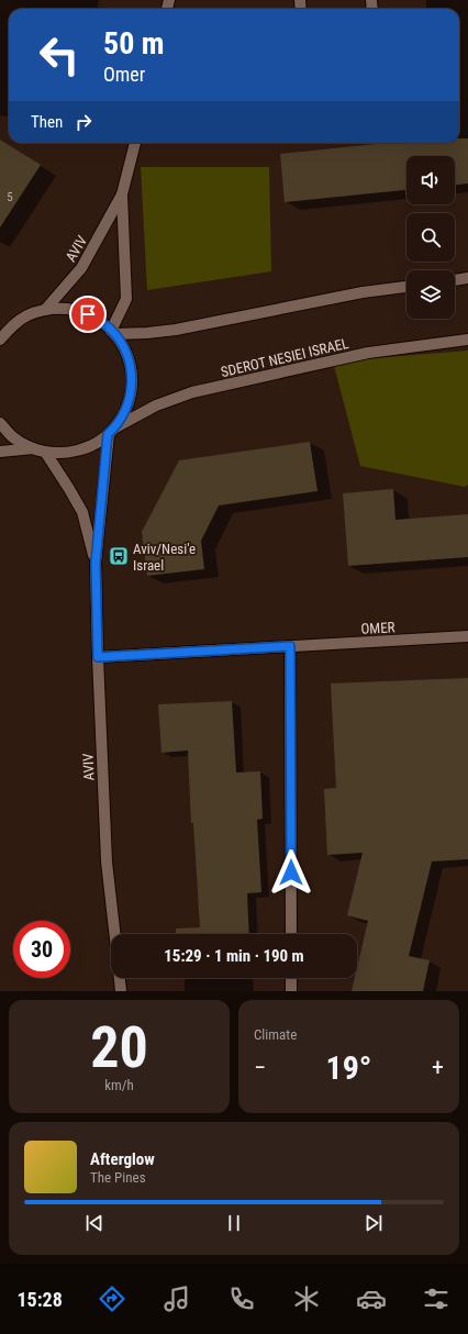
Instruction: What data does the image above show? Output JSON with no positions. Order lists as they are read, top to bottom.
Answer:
{
  "streets": {
    "street": ["AVIV", "SDEROT NESIEI ISRAEL", "OMER"]
  },
  "crossings": [
    ["AVIV", "SDEROT NESIEI ISRAEL"],
    ["AVIV", "OMER"]
  ],
  "places": {
    "bus stop": ["Aviv/Nesi'e Israel"]
  },
  "house_numbers": ["5"],
  "page": {
    "turn": ["50 m", "Omer"],
    "then": "Then",
    "limit": "30",
    "trip": "15:29 · 1 min · 190 m",
    "tile": [
      ["20", "km/h"],
      "Climate"
    ],
    "heat": ["−", "19°", "+"],
    "song": ["Afterglow", "The Pines"],
    "tabs": "15:28"
  }
}
